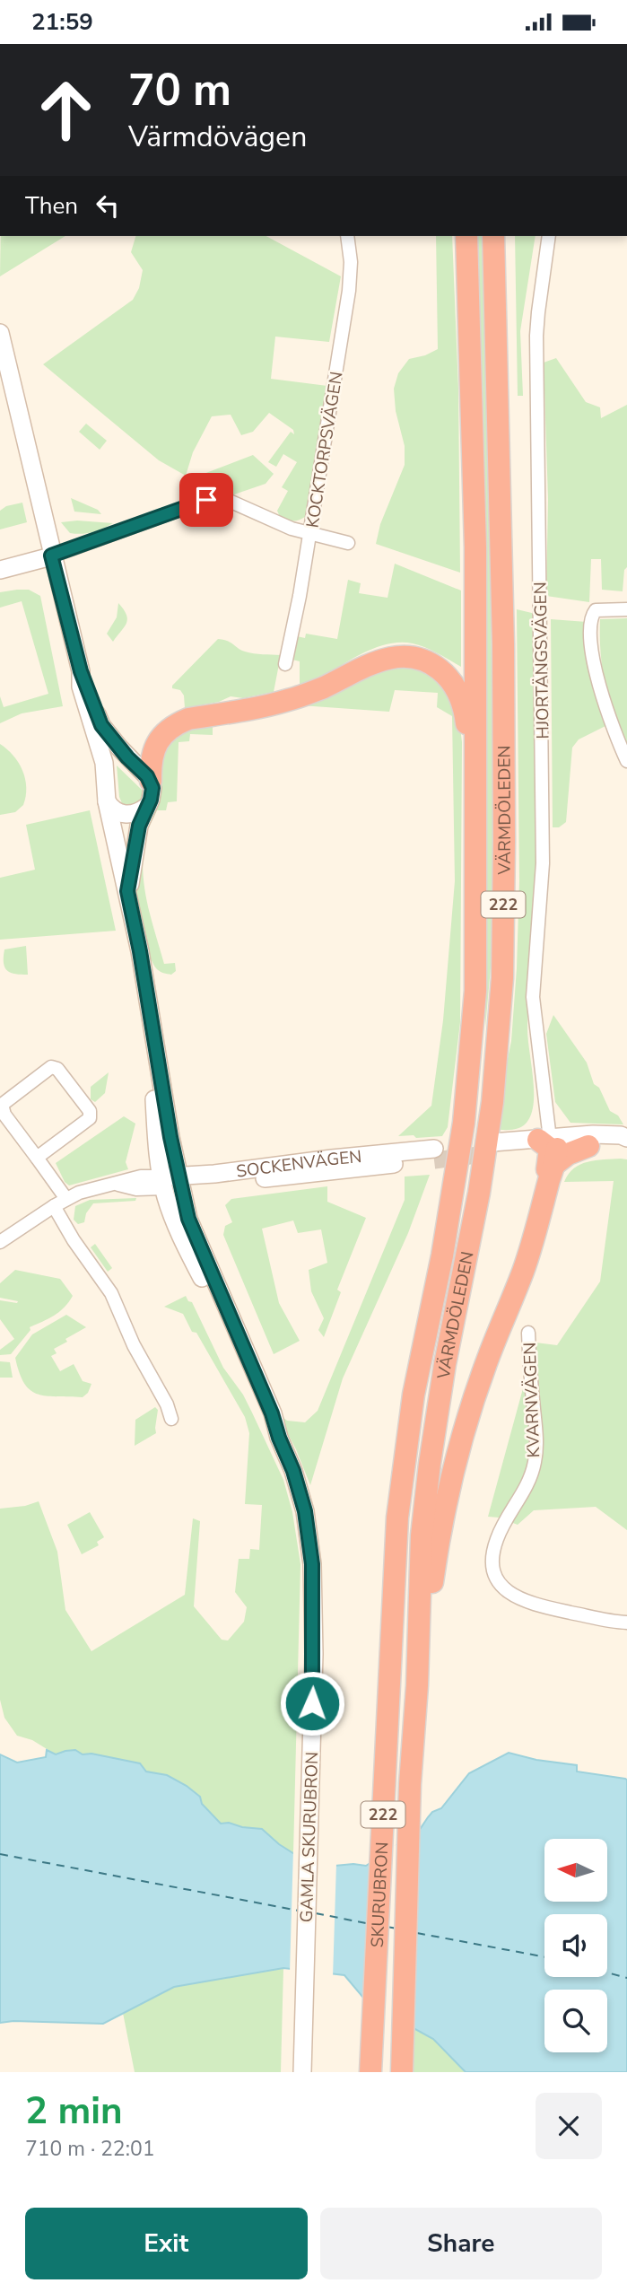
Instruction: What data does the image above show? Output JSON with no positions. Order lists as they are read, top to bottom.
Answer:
{
  "streets": {
    "highway": ["VÄRMDÖLEDEN", "222", "SKURUBRON"],
    "main road": ["SOCKENVÄGEN", "GAMLA SKURUBRON"],
    "street": ["KOCKTORPSVÄGEN", "HJORTÄNGSVÄGEN", "KVARNVÄGEN"]
  },
  "crossings": [
    ["VÄRMDÖLEDEN", "SKURUBRON"],
    ["SOCKENVÄGEN", "GAMLA SKURUBRON"]
  ],
  "north": "left",
  "page": {
    "status": "21:59",
    "turn": ["70 m", "Värmdövägen"],
    "then": "Then",
    "heading": ["2 min", "710 m · 22:01"],
    "buttons": ["Exit", "Share"]
  }
}
